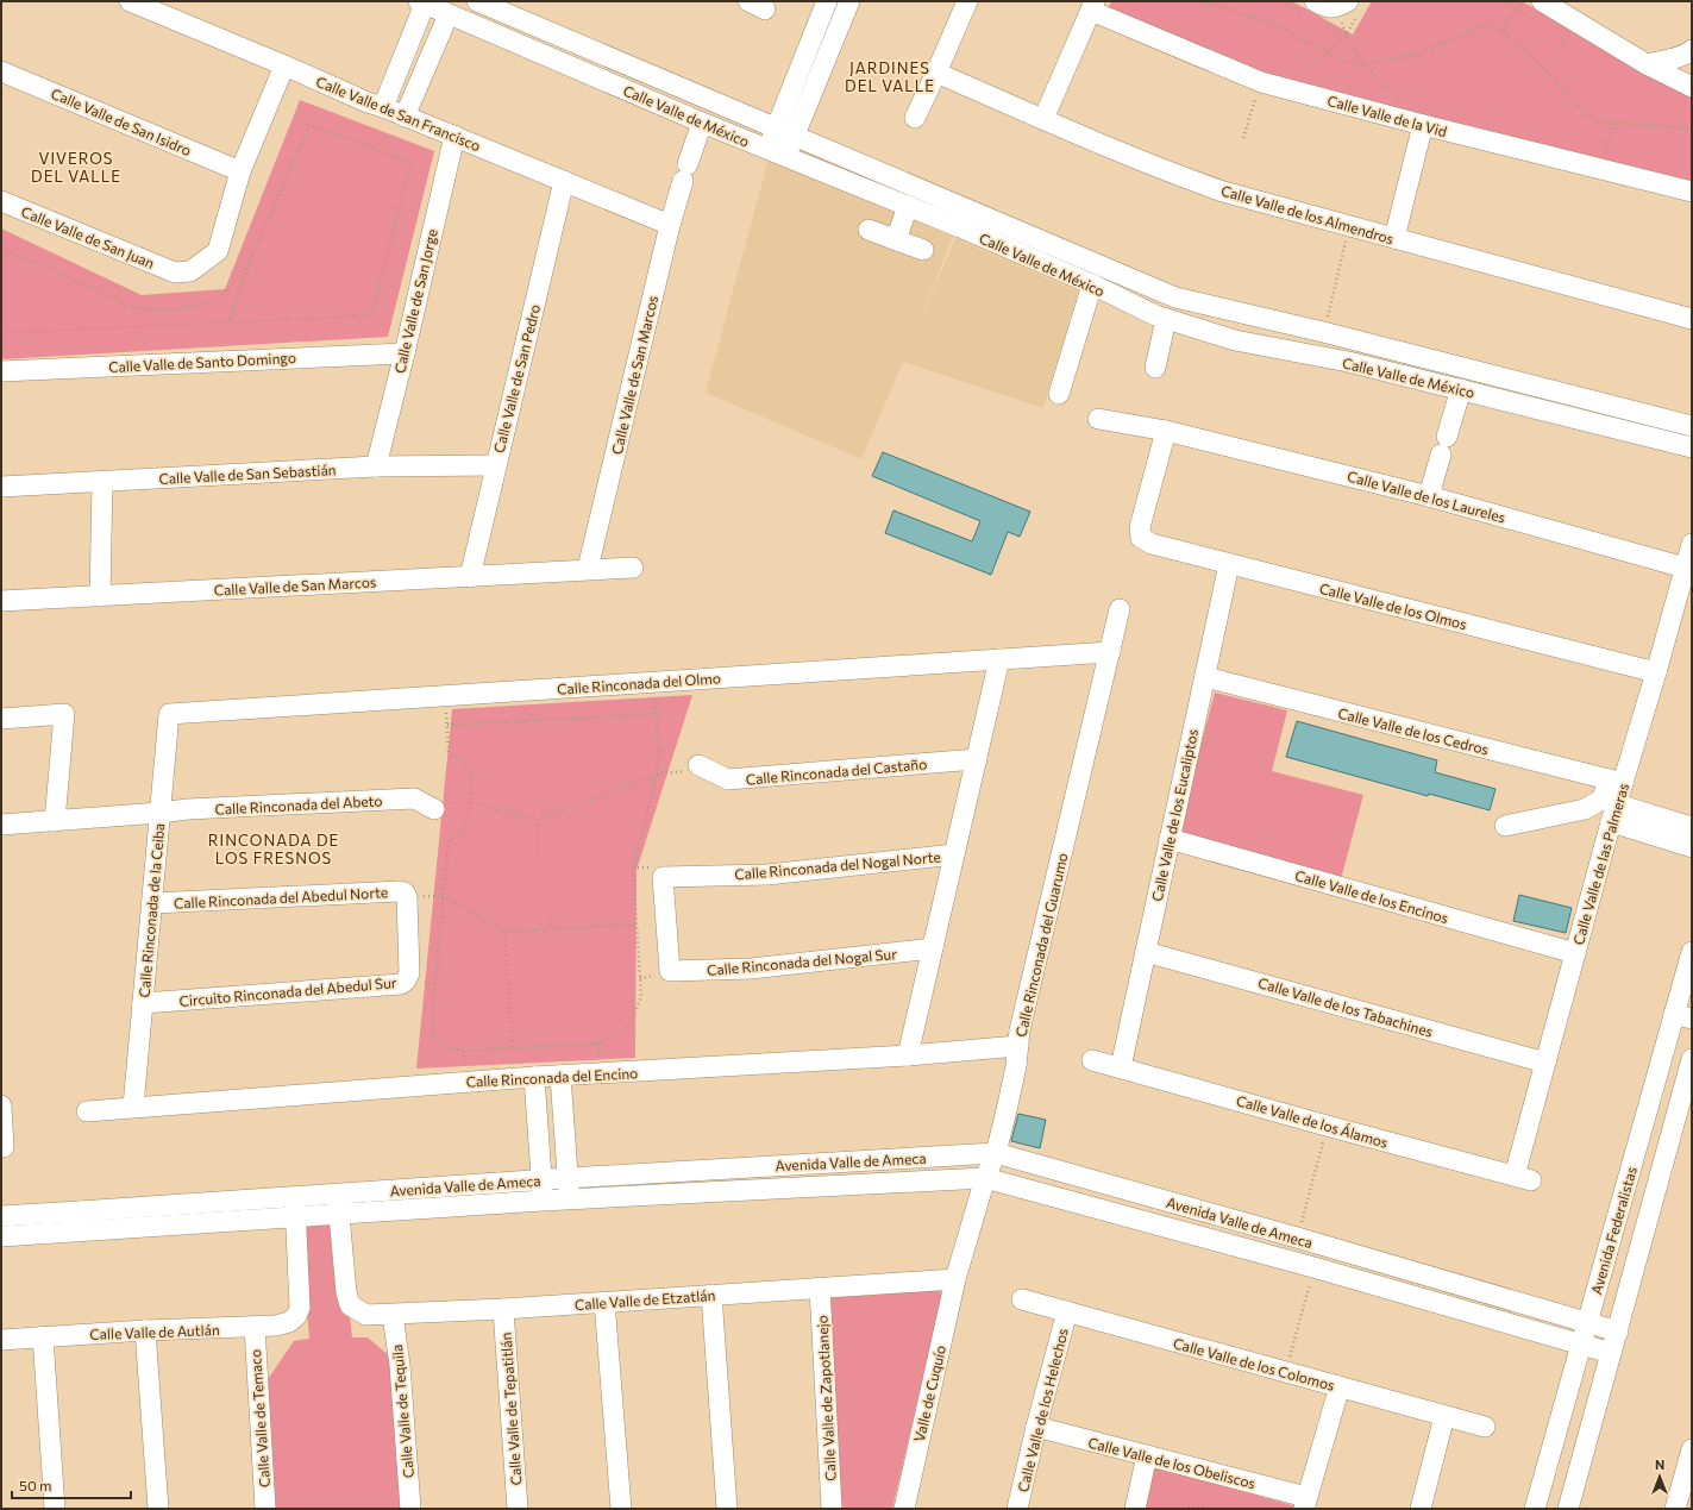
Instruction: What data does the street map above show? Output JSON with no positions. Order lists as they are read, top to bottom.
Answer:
{
  "streets": {
    "street": [
      "Calle Valle de San Francisco",
      "Calle Valle de México",
      "Calle Valle de la Vid",
      "Calle Valle de San Isidro",
      "Calle Valle de los Almendros",
      "Calle Valle de San Juan",
      "Calle Valle de San Jorge",
      "Calle Valle de Santo Domingo",
      "Calle Valle de San Marcos",
      "Calle Valle de San Pedro",
      "Calle Valle de San Sebastián",
      "Calle Valle de los Laureles",
      "Calle Valle de los Olmos",
      "Calle Rinconada del Olmo",
      "Calle Valle de los Cedros",
      "Calle Rinconada del Castaño",
      "Calle Rinconada del Abeto",
      "Calle Valle de los Eucaliptos",
      "Calle Valle de las Palmeras",
      "Calle Rinconada del Nogal Norte",
      "Calle Valle de los Encinos",
      "Calle Rinconada del Abedul Norte",
      "Calle Rinconada de la Ceiba",
      "Calle Rinconada del Guarumo",
      "Calle Rinconada del Nogal Sur",
      "Circuito Rinconada del Abedul Sur",
      "Calle Valle de los Tabachines",
      "Calle Rinconada del Encino",
      "Calle Valle de los Álamos",
      "Avenida Valle de Ameca",
      "Avenida Federalistas",
      "Calle Valle de Etzatlán",
      "Calle Valle de Autlán",
      "Calle Valle de los Colomos",
      "Valle de Cuquío",
      "Calle Valle de Zapotlanejo",
      "Calle Valle de Tepatitlán",
      "Calle Valle de los Helechos",
      "Calle Valle de Tequila",
      "Calle Valle de Temaco",
      "Calle Valle de los Obeliscos"
    ]
  },
  "crossings": [
    ["Calle Valle de San Francisco", "Calle Valle de San Jorge"],
    ["Calle Valle de San Francisco", "Calle Valle de San Marcos"],
    ["Calle Valle de San Francisco", "Calle Valle de San Pedro"],
    ["Calle Valle de México", "Calle Valle de San Marcos"],
    ["Calle Valle de San Isidro", "Calle Valle de San Juan"],
    ["Calle Valle de San Jorge", "Calle Valle de Santo Domingo"],
    ["Calle Valle de San Jorge", "Calle Valle de San Sebastián"],
    ["Calle Valle de San Marcos", "Calle Valle de San Pedro"],
    ["Calle Valle de San Pedro", "Calle Valle de San Sebastián"],
    ["Calle Valle de los Laureles", "Calle Valle de los Olmos"],
    ["Calle Valle de los Laureles", "Calle Valle de las Palmeras"],
    ["Calle Valle de los Olmos", "Calle Valle de los Eucaliptos"],
    ["Calle Valle de los Olmos", "Calle Valle de las Palmeras"],
    ["Calle Rinconada del Olmo", "Calle Rinconada de la Ceiba"],
    ["Calle Rinconada del Olmo", "Calle Rinconada del Guarumo"],
    ["Calle Valle de los Cedros", "Calle Valle de los Eucaliptos"],
    ["Calle Valle de los Cedros", "Calle Valle de las Palmeras"],
    ["Calle Rinconada del Abeto", "Calle Rinconada de la Ceiba"],
    ["Calle Valle de los Eucaliptos", "Calle Valle de los Encinos"],
    ["Calle Valle de los Eucaliptos", "Calle Valle de los Tabachines"],
    ["Calle Valle de los Eucaliptos", "Calle Valle de los Álamos"],
    ["Calle Valle de las Palmeras", "Calle Valle de los Encinos"],
    ["Calle Valle de las Palmeras", "Calle Valle de los Tabachines"],
    ["Calle Valle de las Palmeras", "Calle Valle de los Álamos"],
    ["Calle Rinconada del Nogal Norte", "Calle Rinconada del Nogal Sur"],
    ["Calle Rinconada del Abedul Norte", "Calle Rinconada de la Ceiba"],
    ["Calle Rinconada del Abedul Norte", "Circuito Rinconada del Abedul Sur"],
    ["Calle Rinconada de la Ceiba", "Circuito Rinconada del Abedul Sur"],
    ["Calle Rinconada de la Ceiba", "Calle Rinconada del Encino"],
    ["Calle Rinconada del Guarumo", "Calle Rinconada del Encino"],
    ["Calle Rinconada del Guarumo", "Avenida Valle de Ameca"],
    ["Calle Rinconada del Guarumo", "Calle Valle de Etzatlán"],
    ["Calle Rinconada del Guarumo", "Valle de Cuquío"],
    ["Avenida Valle de Ameca", "Avenida Federalistas"],
    ["Avenida Valle de Ameca", "Calle Valle de Etzatlán"],
    ["Avenida Valle de Ameca", "Calle Valle de Autlán"],
    ["Calle Valle de Etzatlán", "Valle de Cuquío"],
    ["Calle Valle de Etzatlán", "Calle Valle de Zapotlanejo"],
    ["Calle Valle de Etzatlán", "Calle Valle de Tepatitlán"],
    ["Calle Valle de Etzatlán", "Calle Valle de Tequila"],
    ["Calle Valle de Autlán", "Calle Valle de Temaco"],
    ["Calle Valle de los Colomos", "Calle Valle de los Helechos"],
    ["Calle Valle de los Helechos", "Calle Valle de los Obeliscos"]
  ],
  "districts": ["JARDINES DEL VALLE", "VIVEROS DEL VALLE", "RINCONADA DE LOS FRESNOS"],
  "scale_bar": "50 m",
  "north": "top"
}
